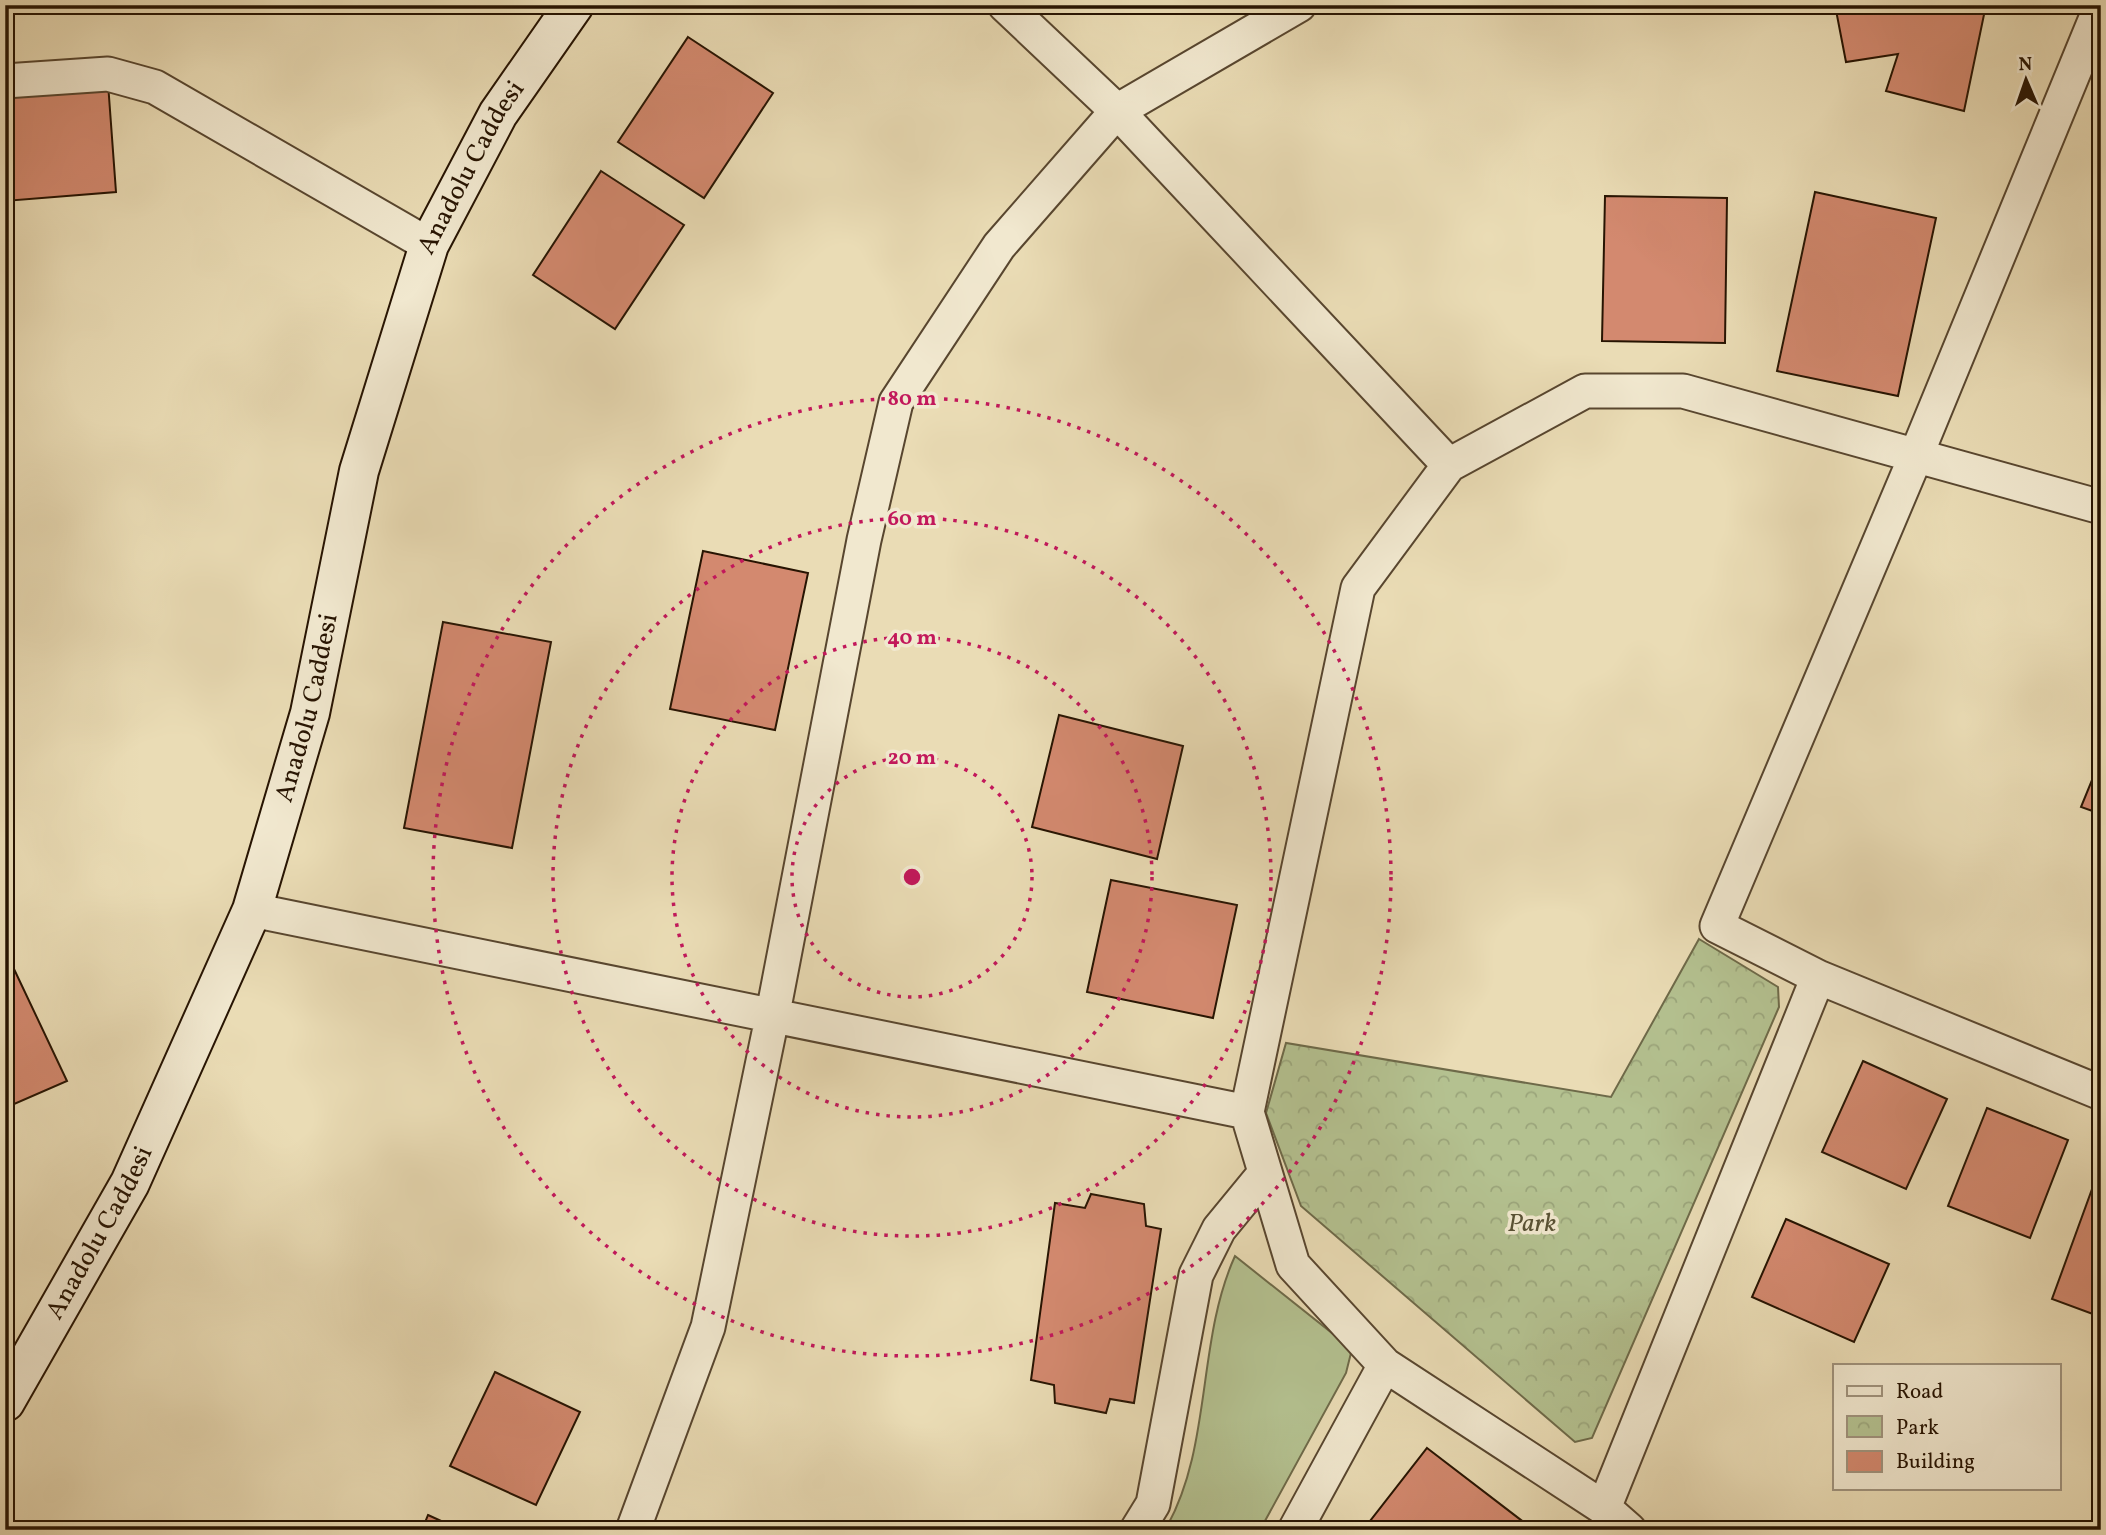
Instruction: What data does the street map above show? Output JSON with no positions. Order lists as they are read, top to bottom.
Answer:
{
  "streets": {
    "street": ["Anadolu Caddesi"]
  },
  "parks": ["Park"],
  "legend": ["Road", "Park", "Building"],
  "north": "top",
  "rings": [
    "80 m",
    "60 m",
    "40 m",
    "20 m"
  ]
}
